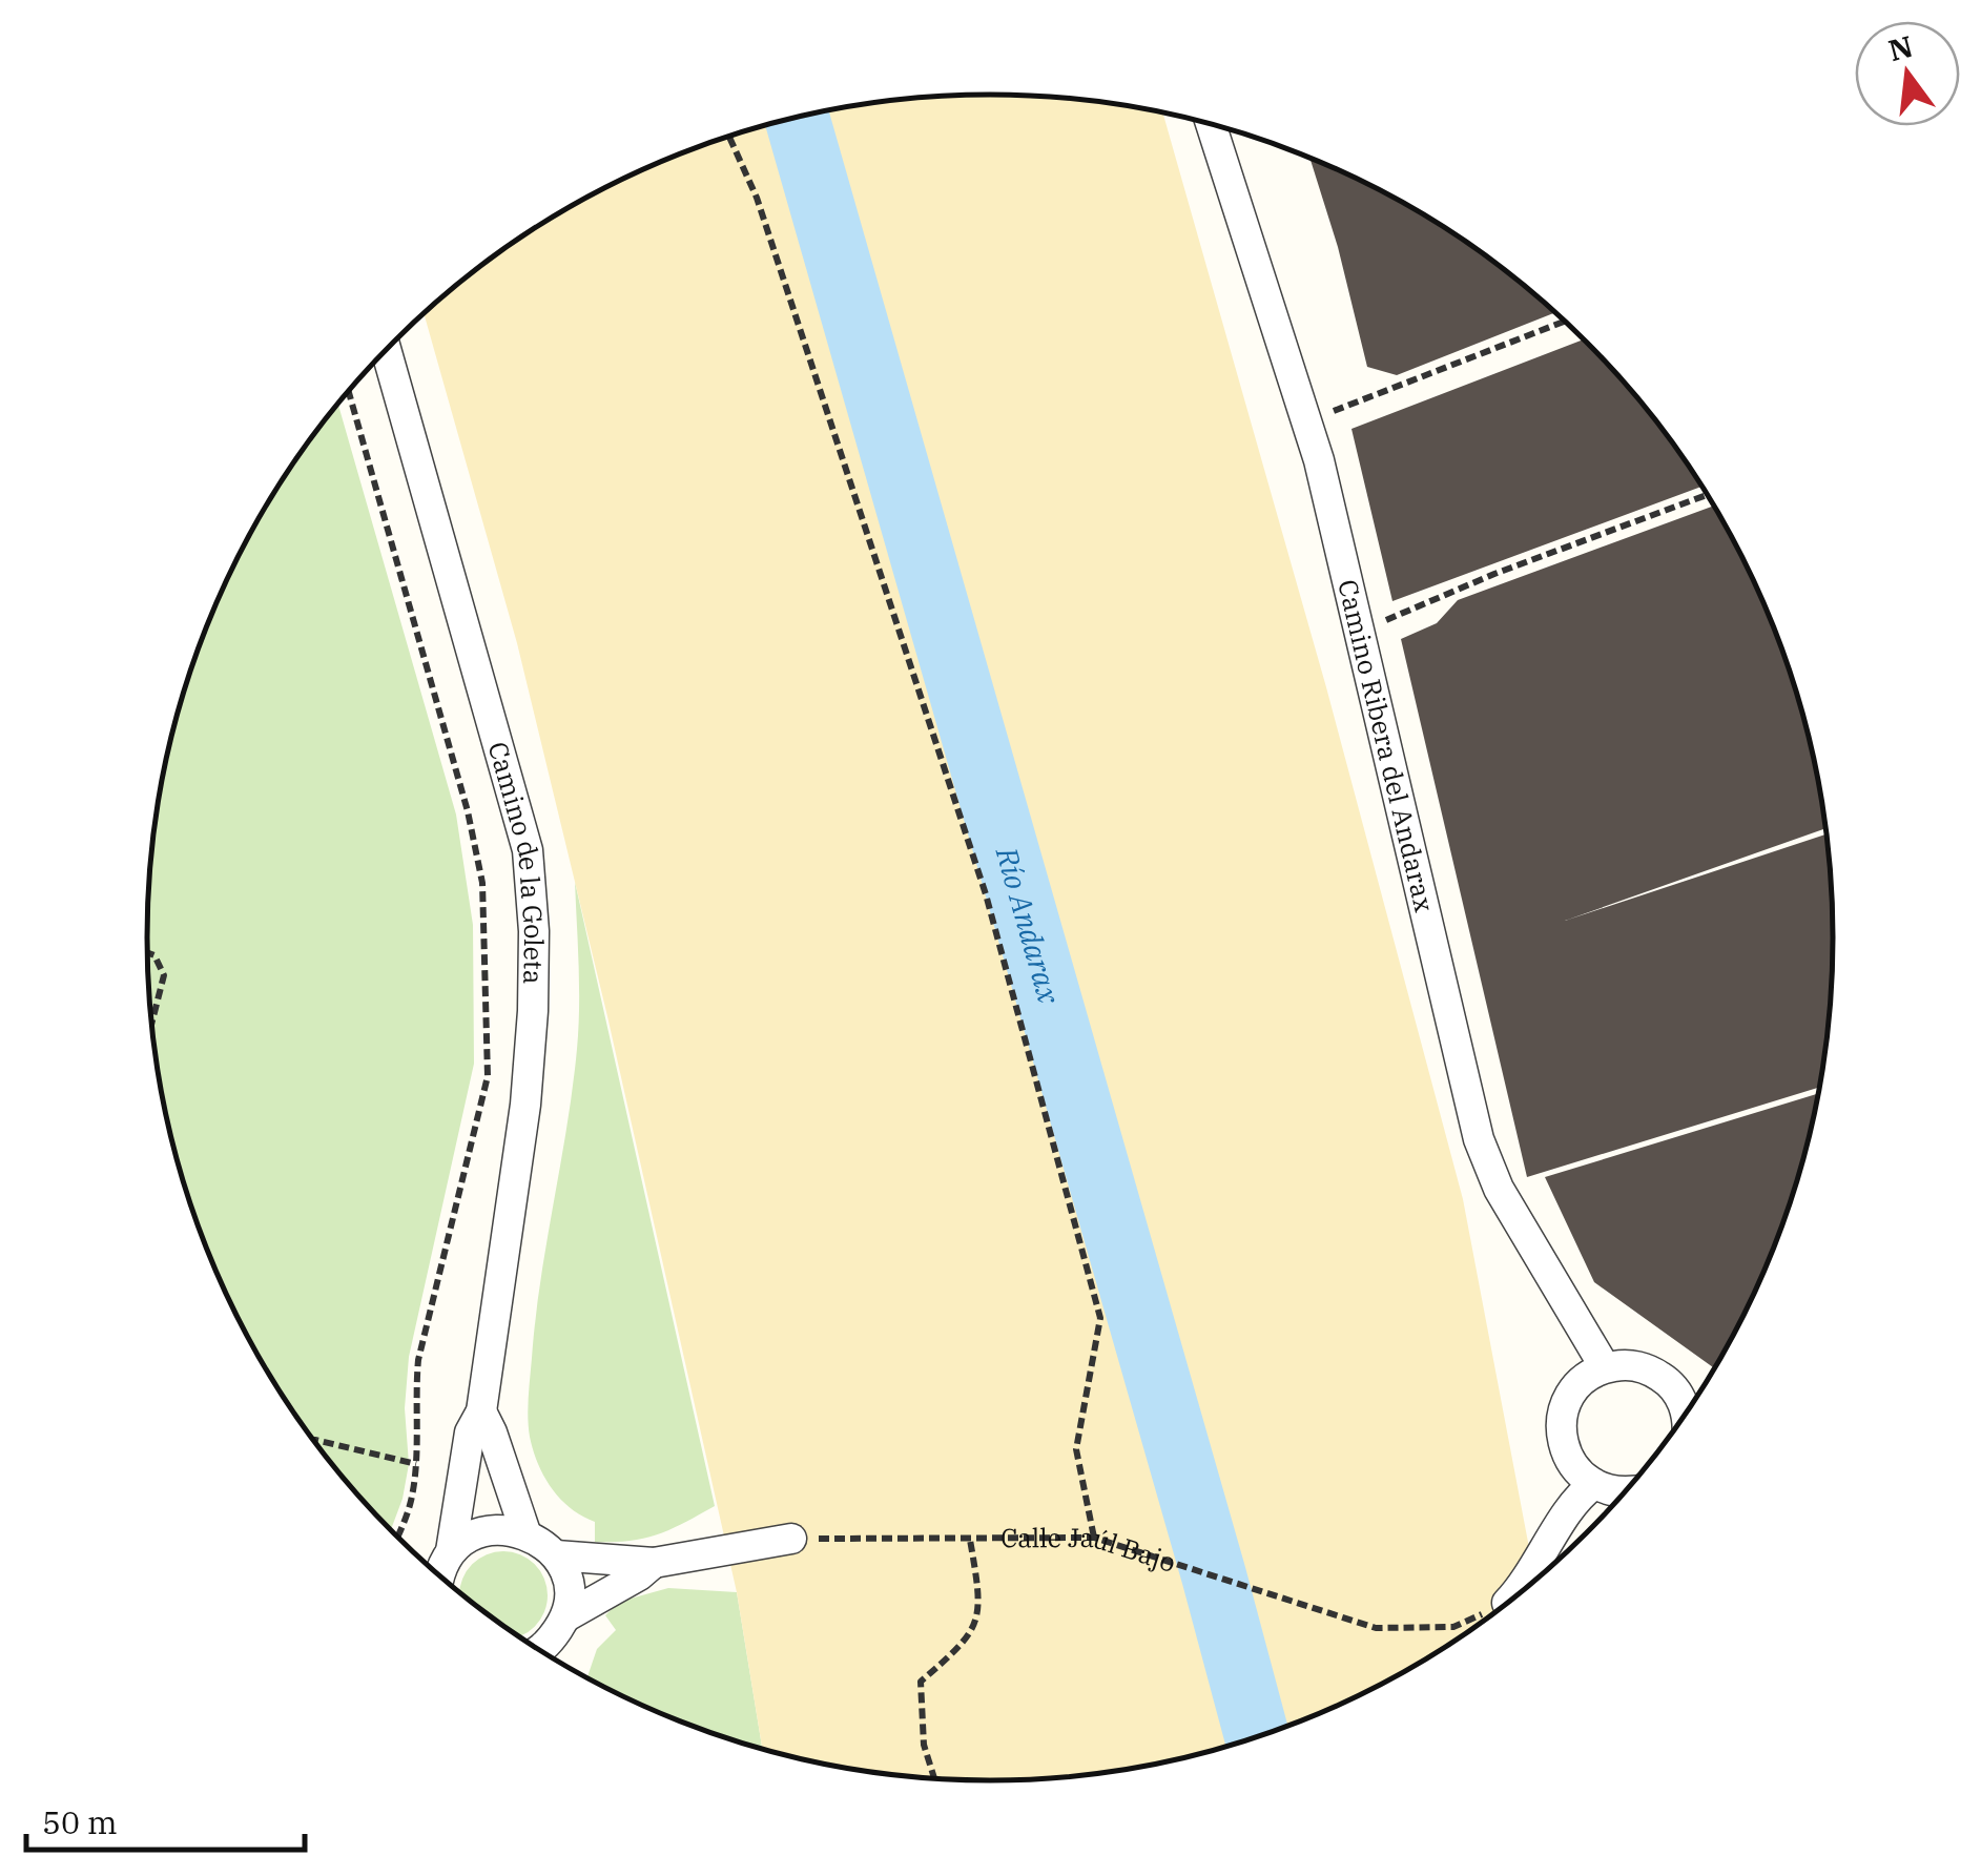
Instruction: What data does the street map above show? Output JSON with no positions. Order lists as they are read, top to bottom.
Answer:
{
  "streets": {
    "street": ["Camino Ribera del Andarax", "Camino de la Goleta"],
    "path": ["Calle Jaúl Bajo"]
  },
  "water": ["Río Andarax"],
  "scale_bar": "50 m",
  "north": "top"
}
